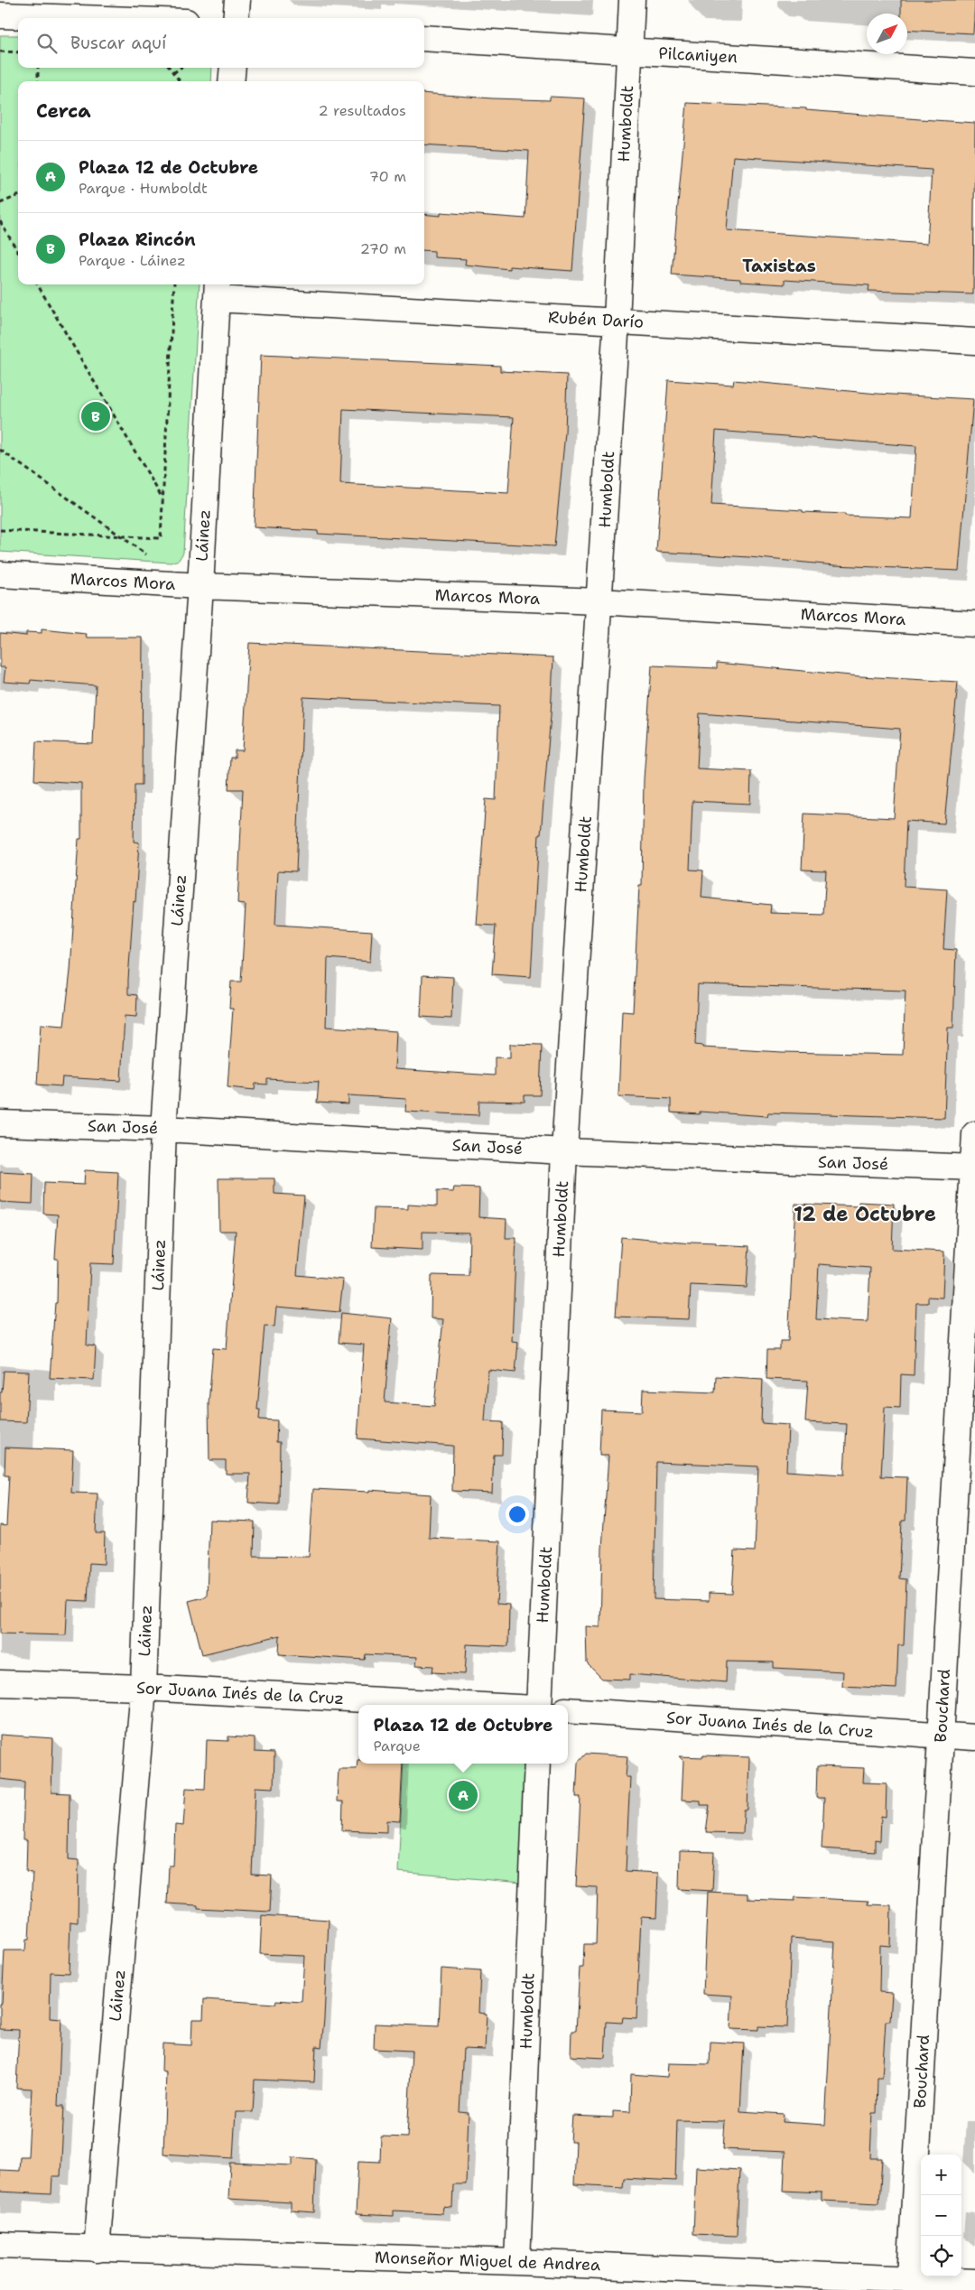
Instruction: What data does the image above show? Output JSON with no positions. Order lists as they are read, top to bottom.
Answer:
{
  "streets": {
    "street": [
      "Pilcaniyen",
      "Humboldt",
      "Rubén Darío",
      "Láinez",
      "Marcos Mora",
      "San José",
      "Sor Juana Inés de la Cruz",
      "Bouchard",
      "Monseñor Miguel de Andrea"
    ]
  },
  "crossings": [
    ["Pilcaniyen", "Humboldt"],
    ["Humboldt", "Rubén Darío"],
    ["Humboldt", "Marcos Mora"],
    ["Humboldt", "San José"],
    ["Humboldt", "Monseñor Miguel de Andrea"],
    ["Rubén Darío", "Láinez"],
    ["Láinez", "Marcos Mora"],
    ["Láinez", "San José"],
    ["Láinez", "Sor Juana Inés de la Cruz"],
    ["Láinez", "Monseñor Miguel de Andrea"],
    ["San José", "Bouchard"],
    ["Sor Juana Inés de la Cruz", "Bouchard"],
    ["Bouchard", "Monseñor Miguel de Andrea"]
  ],
  "districts": ["Taxistas", "12 de Octubre"],
  "north": "top right",
  "page": {
    "search": "Buscar aquí",
    "heading": ["Cerca", "2 resultados"],
    "list": [
      {
        "mark": "A",
        "name": "Plaza 12 de Octubre",
        "note": "Parque · Humboldt",
        "value": "70 m"
      },
      {
        "mark": "B",
        "name": "Plaza Rincón",
        "note": "Parque · Láinez",
        "value": "270 m"
      }
    ],
    "pins": ["B", "A"],
    "popup": ["Plaza 12 de Octubre", "Parque"],
    "map_buttons": ["+", "−"]
  }
}
